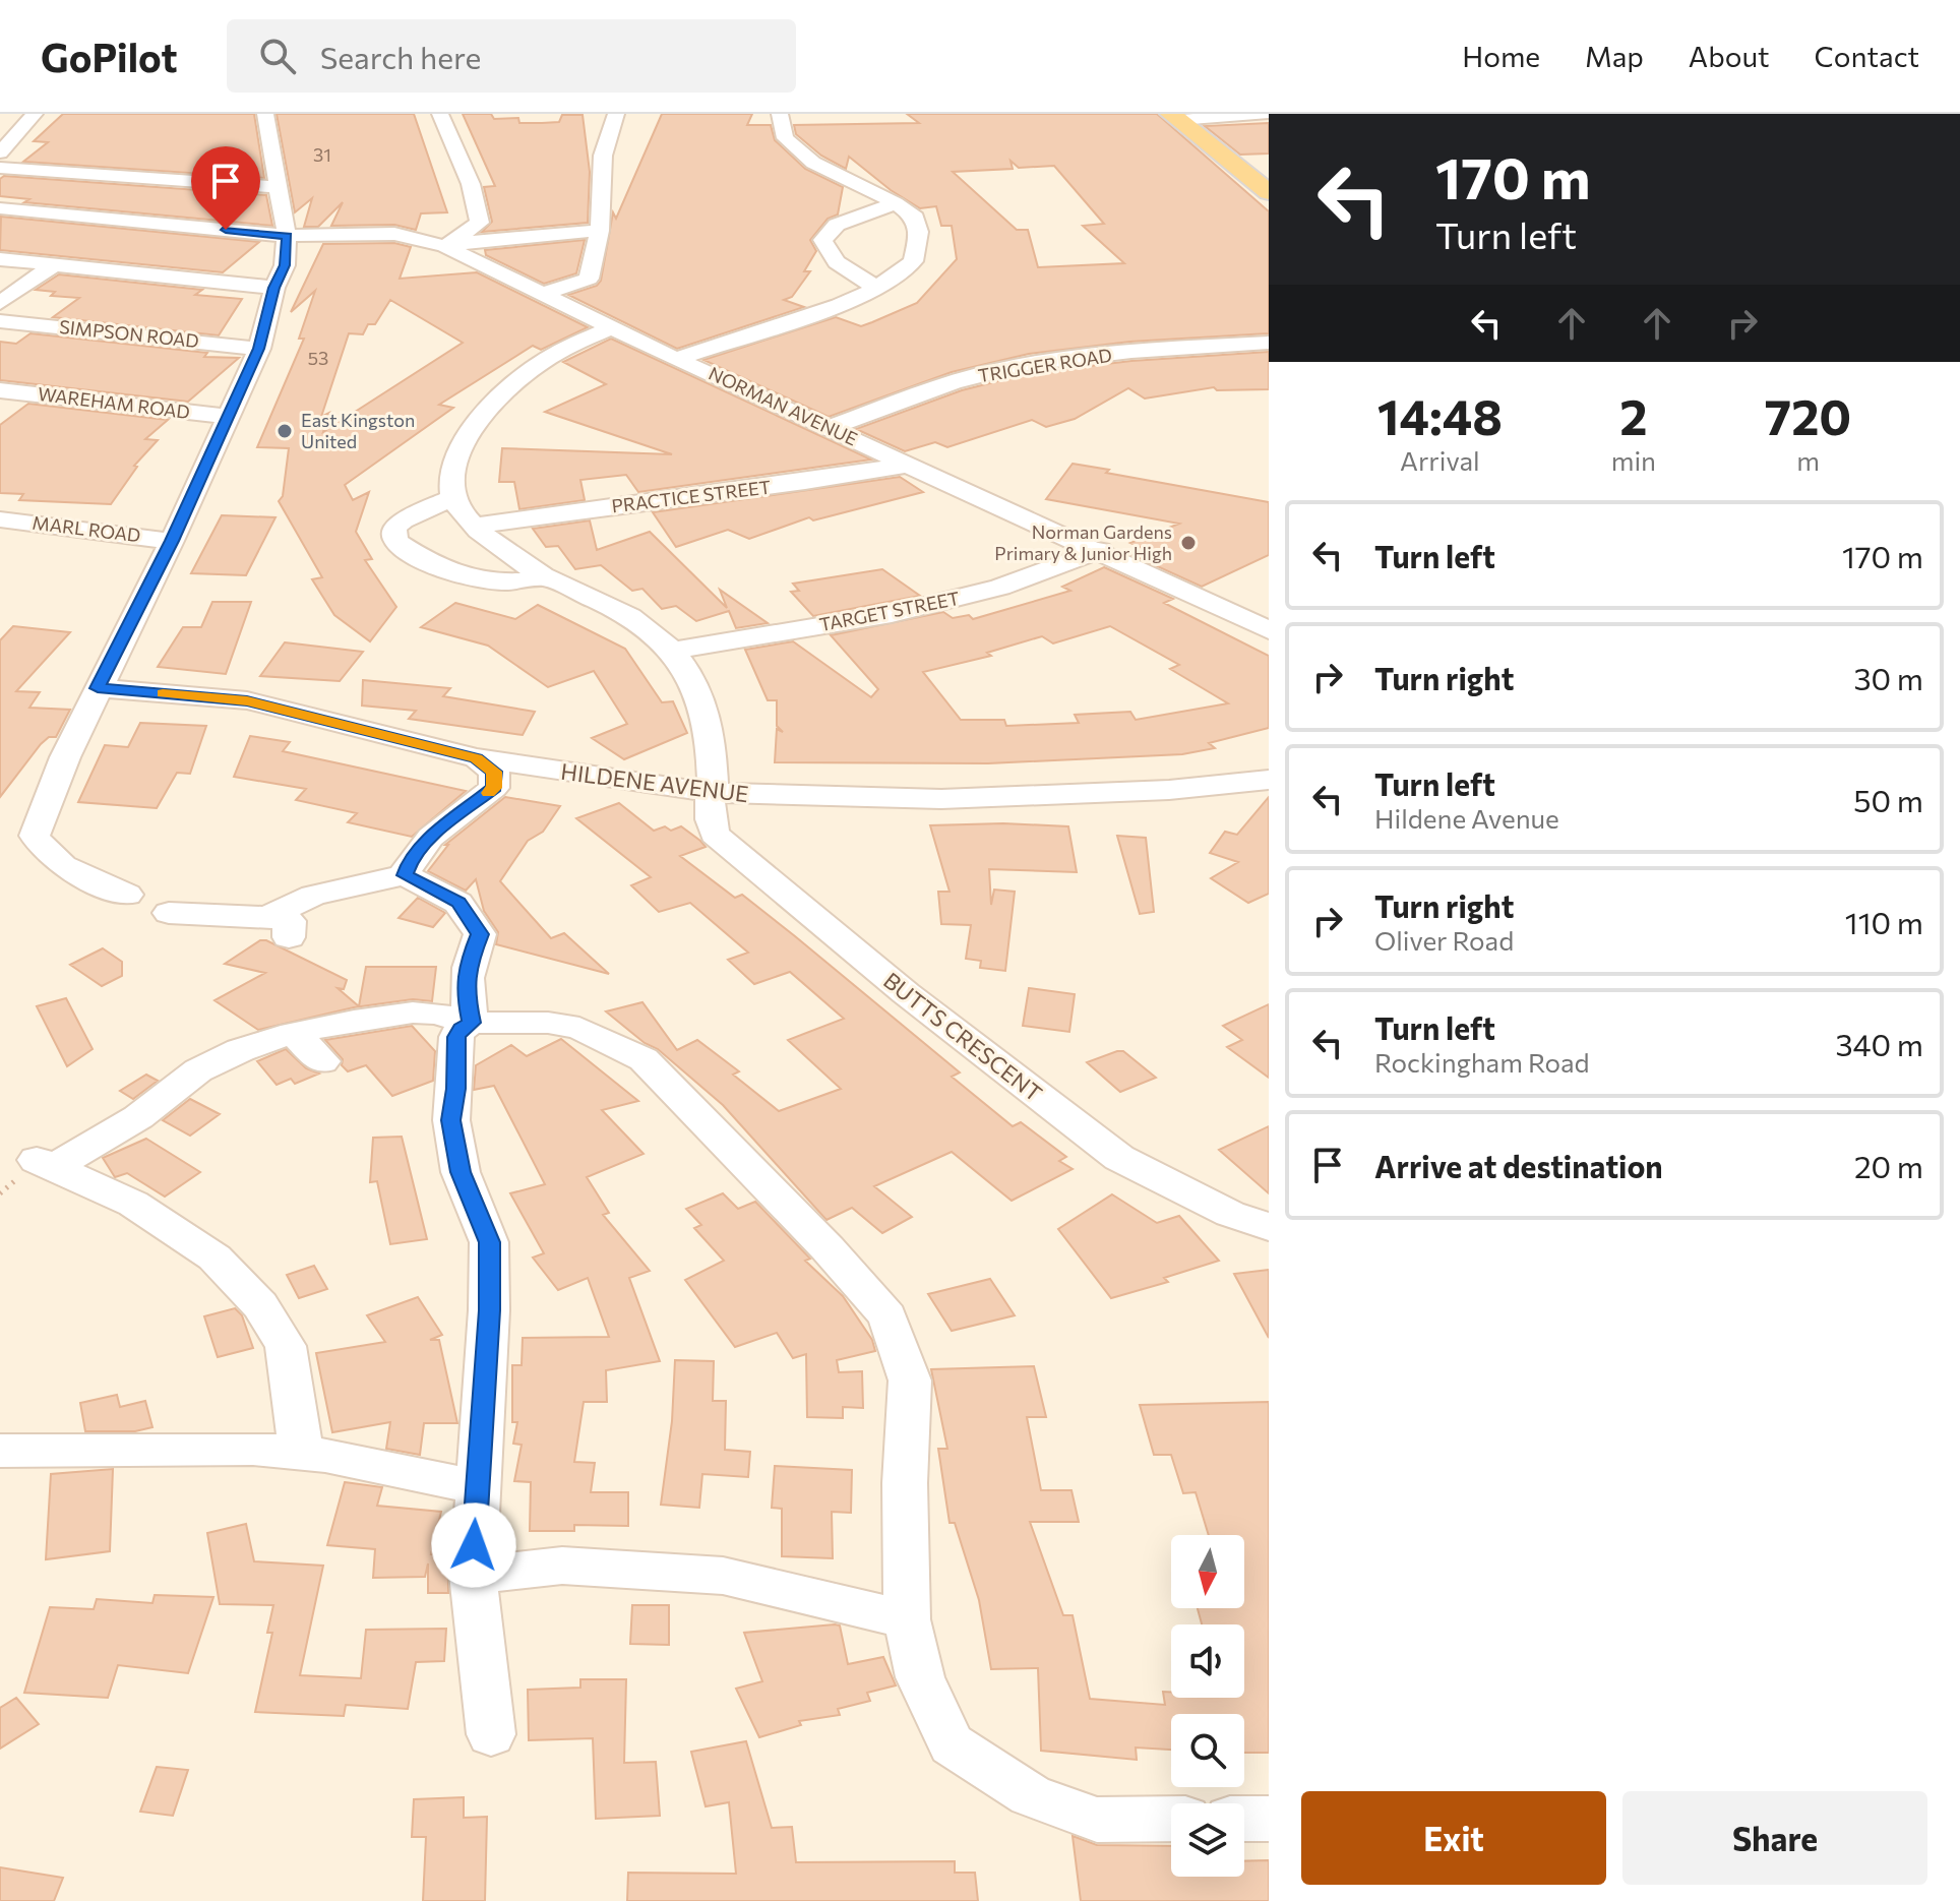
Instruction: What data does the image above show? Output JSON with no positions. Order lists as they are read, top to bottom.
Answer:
{
  "streets": {
    "street": [
      "SIMPSON ROAD",
      "TRIGGER ROAD",
      "WAREHAM ROAD",
      "NORMAN AVENUE",
      "PRACTICE STREET",
      "MARL ROAD",
      "TARGET STREET",
      "HILDENE AVENUE",
      "BUTTS CRESCENT"
    ]
  },
  "crossings": [
    ["TRIGGER ROAD", "NORMAN AVENUE"],
    ["NORMAN AVENUE", "PRACTICE STREET"],
    ["NORMAN AVENUE", "TARGET STREET"],
    ["TARGET STREET", "BUTTS CRESCENT"],
    ["HILDENE AVENUE", "BUTTS CRESCENT"]
  ],
  "places": ["East Kingston United", "Norman Gardens Primary & Junior High"],
  "house_numbers": ["31", "53"],
  "north": "bottom",
  "page": {
    "header": "GoPilot",
    "search": "Search here",
    "nav": [
      "Home",
      "Map",
      "About",
      "Contact"
    ],
    "turn": ["170 m", "Turn left"],
    "eta": [
      "14:48",
      "Arrival",
      "2",
      "min",
      "720",
      "m"
    ],
    "list": [
      {
        "name": "Turn left",
        "value": "170 m"
      },
      {
        "name": "Turn right",
        "value": "30 m"
      },
      {
        "name": "Turn left",
        "note": "Hildene Avenue",
        "value": "50 m"
      },
      {
        "name": "Turn right",
        "note": "Oliver Road",
        "value": "110 m"
      },
      {
        "name": "Turn left",
        "note": "Rockingham Road",
        "value": "340 m"
      },
      {
        "name": "Arrive at destination",
        "value": "20 m"
      }
    ],
    "buttons": ["Exit", "Share"]
  }
}
